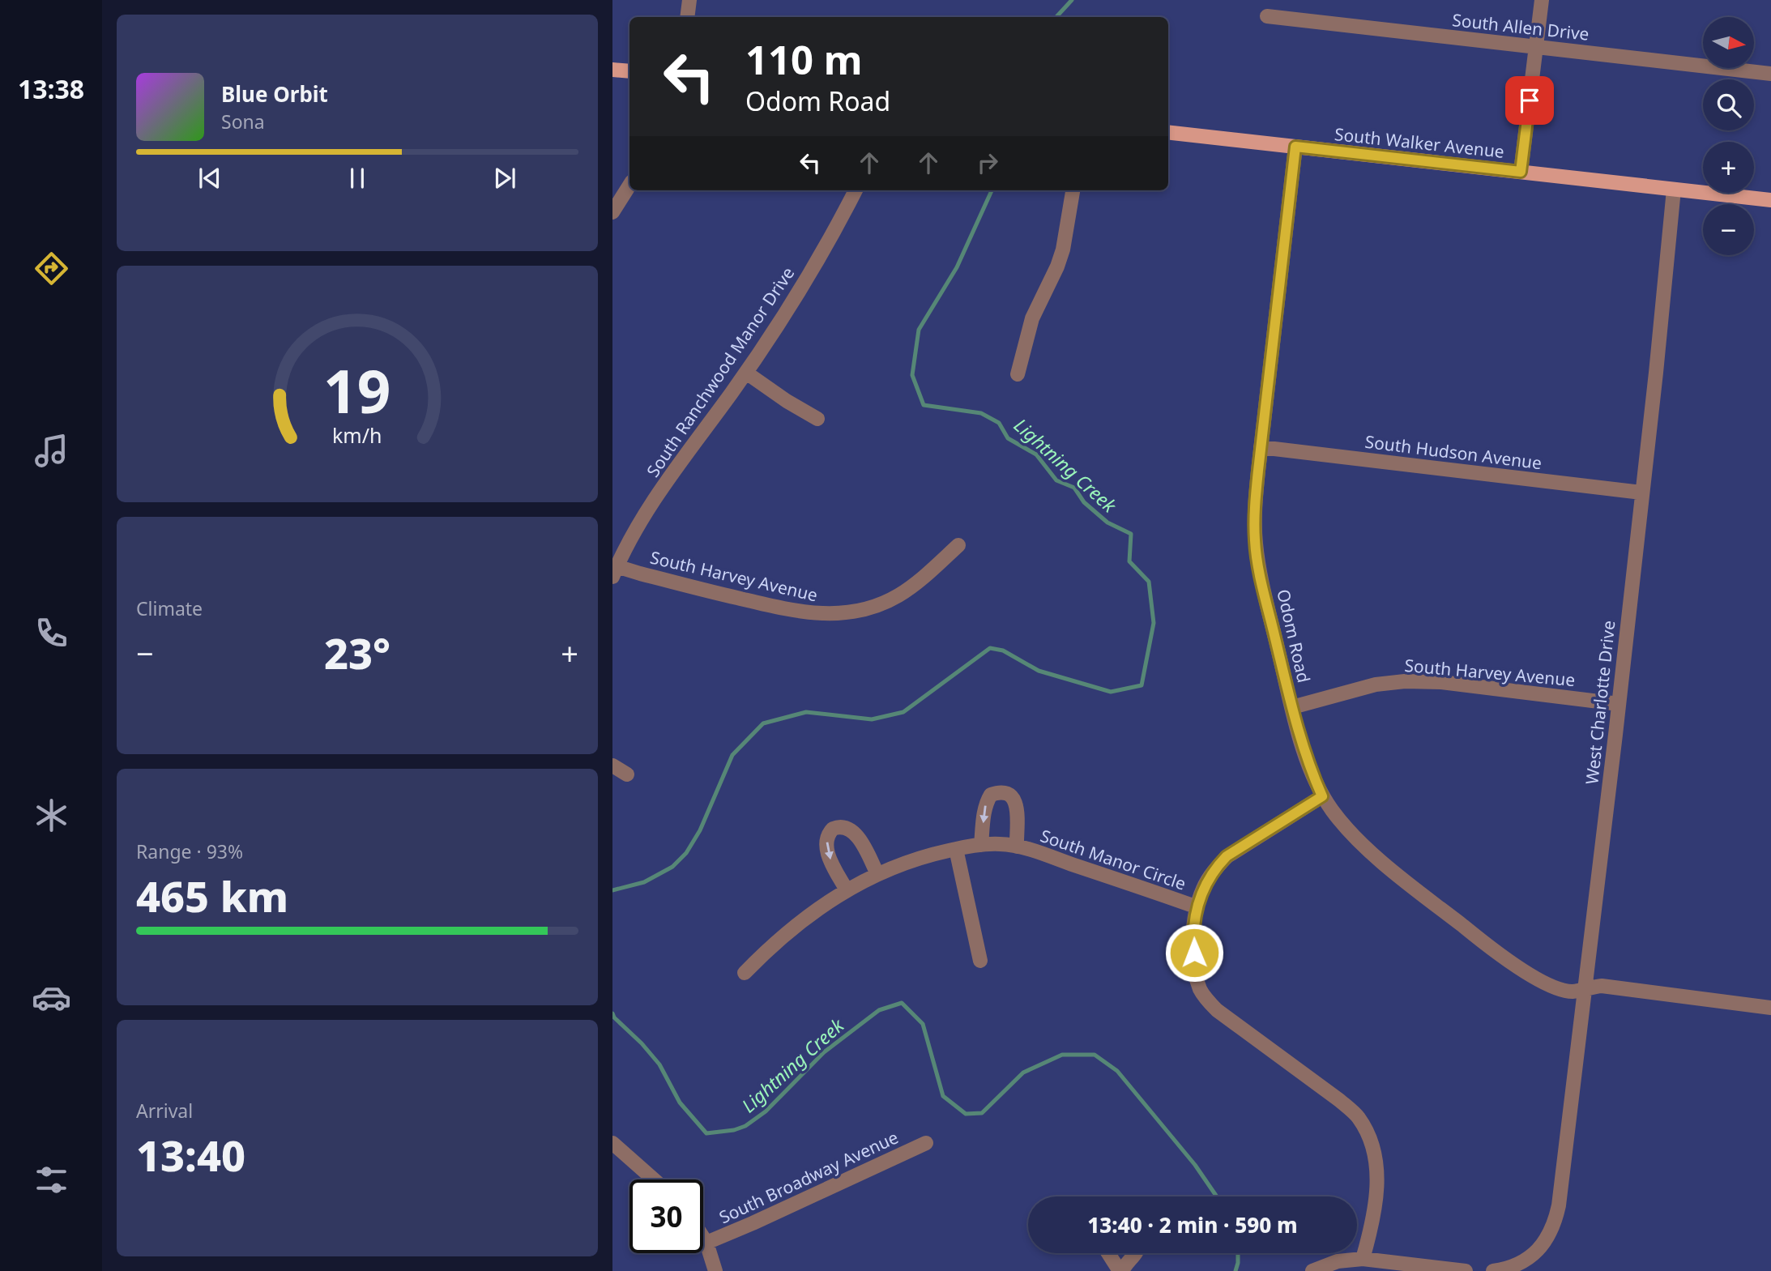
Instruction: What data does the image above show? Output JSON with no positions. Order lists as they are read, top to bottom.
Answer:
{
  "streets": {
    "main road": ["South Walker Avenue"],
    "street": [
      "South Allen Drive",
      "South Ranchwood Manor Drive",
      "South Hudson Avenue",
      "South Harvey Avenue",
      "Odom Road",
      "West Charlotte Drive",
      "South Manor Circle",
      "South Broadway Avenue"
    ]
  },
  "crossings": [
    ["South Walker Avenue", "Odom Road"],
    ["South Walker Avenue", "West Charlotte Drive"],
    ["South Ranchwood Manor Drive", "South Harvey Avenue"],
    ["South Hudson Avenue", "Odom Road"],
    ["South Hudson Avenue", "West Charlotte Drive"],
    ["South Harvey Avenue", "Odom Road"],
    ["South Harvey Avenue", "West Charlotte Drive"],
    ["Odom Road", "West Charlotte Drive"]
  ],
  "water": ["Lightning Creek"],
  "north": "right",
  "page": {
    "tabs": "13:38",
    "map_buttons": ["+", "−"],
    "turn": ["110 m", "Odom Road"],
    "song": ["Blue Orbit", "Sona"],
    "tile": [
      "Climate",
      ["Range · 93%", "465 km"],
      ["Arrival", "13:40"]
    ],
    "heat": ["−", "23°", "+"],
    "limit": "30",
    "trip": "13:40 · 2 min · 590 m",
    "gauge": ["19", "km/h"]
  }
}
